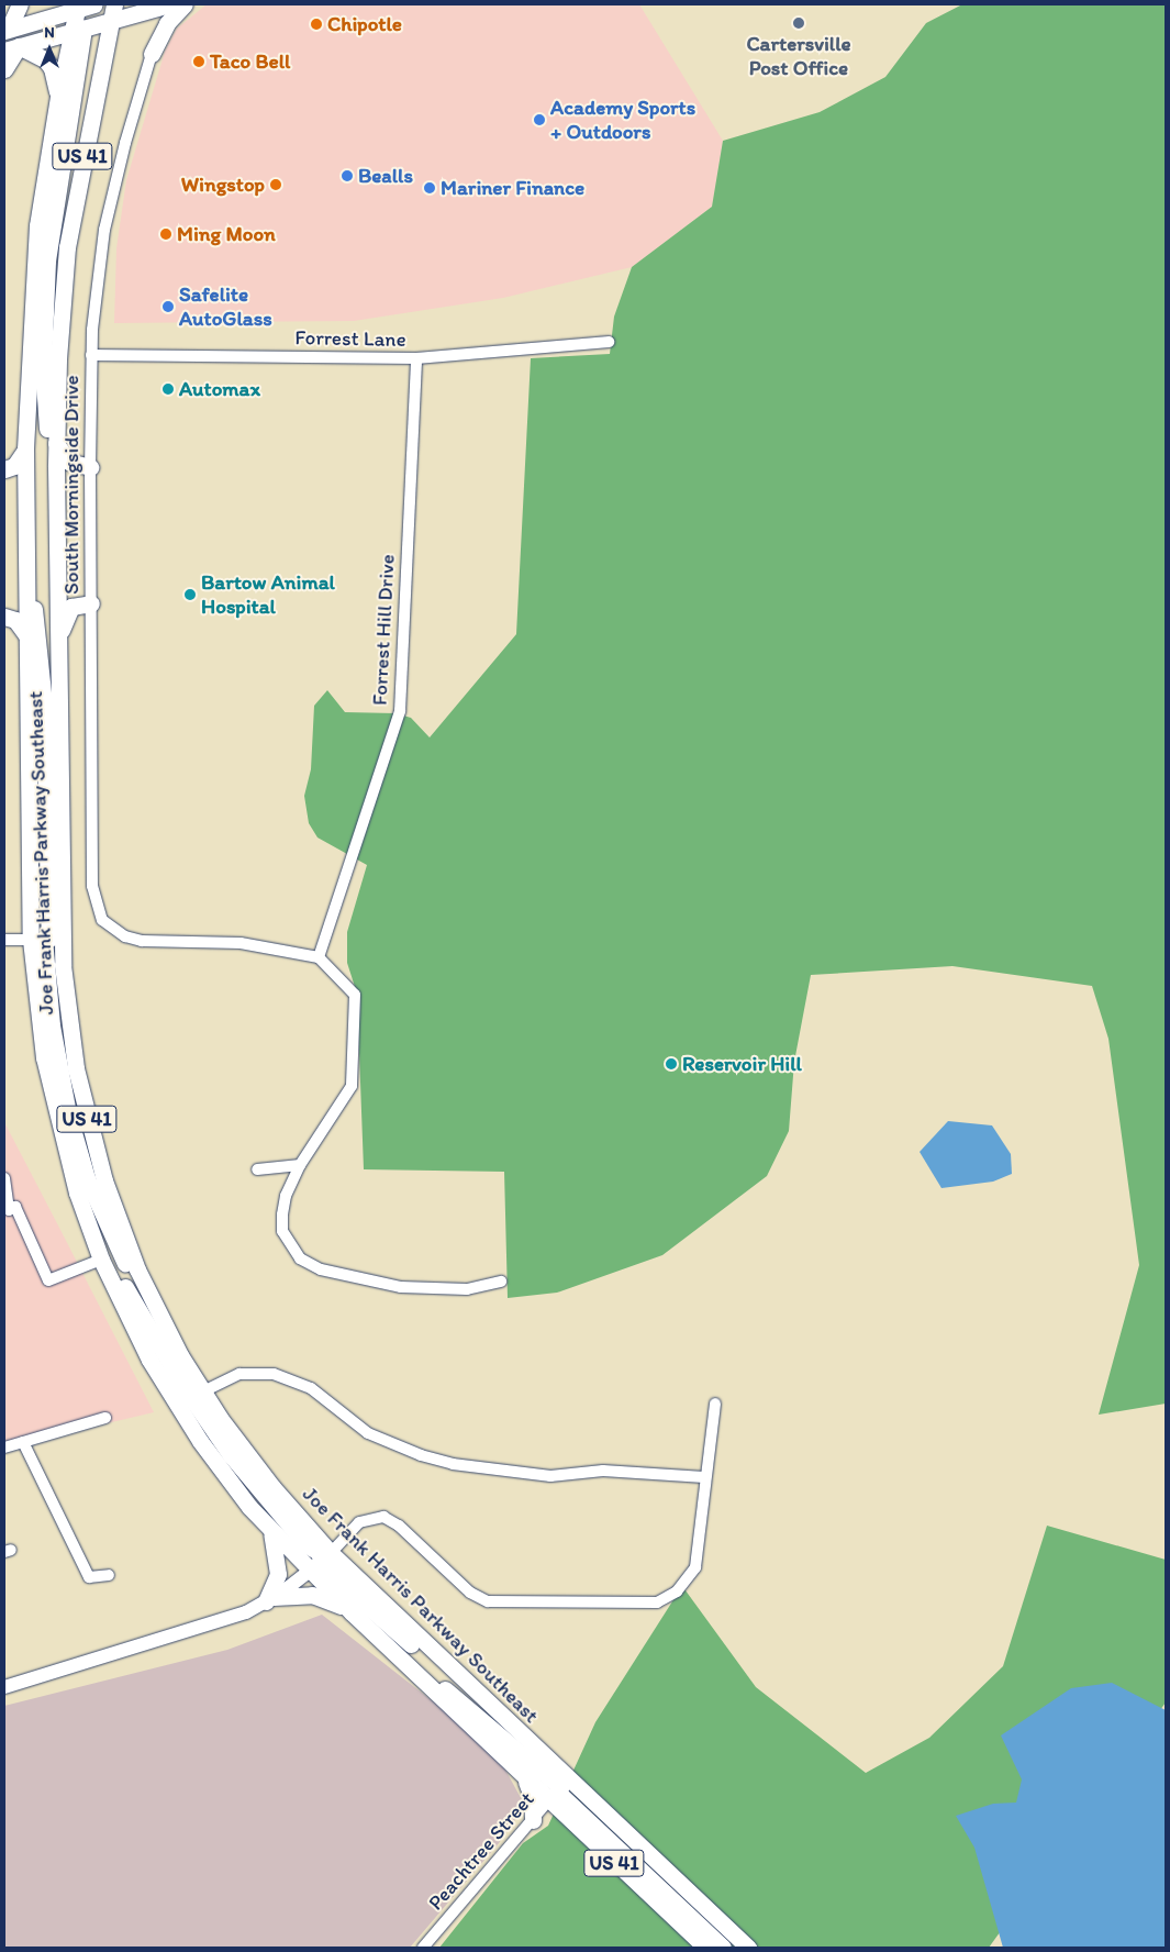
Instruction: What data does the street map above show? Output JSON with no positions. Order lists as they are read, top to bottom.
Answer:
{
  "streets": {
    "main road": ["US 41", "Joe Frank Harris Parkway Southeast"],
    "street": [
      "Forrest Lane",
      "South Morningside Drive",
      "Forrest Hill Drive",
      "Peachtree Street"
    ]
  },
  "crossings": [
    ["Forrest Lane", "South Morningside Drive"],
    ["Forrest Lane", "Forrest Hill Drive"],
    ["South Morningside Drive", "Forrest Hill Drive"],
    ["Joe Frank Harris Parkway Southeast", "Peachtree Street"]
  ],
  "places": [
    "Cartersville Post Office",
    "Chipotle",
    "Taco Bell",
    "Academy Sports + Outdoors",
    "Bealls",
    "Wingstop",
    "Mariner Finance",
    "Ming Moon",
    "Safelite AutoGlass",
    "Automax",
    "Bartow Animal Hospital",
    "Reservoir Hill"
  ],
  "north": "top"
}
